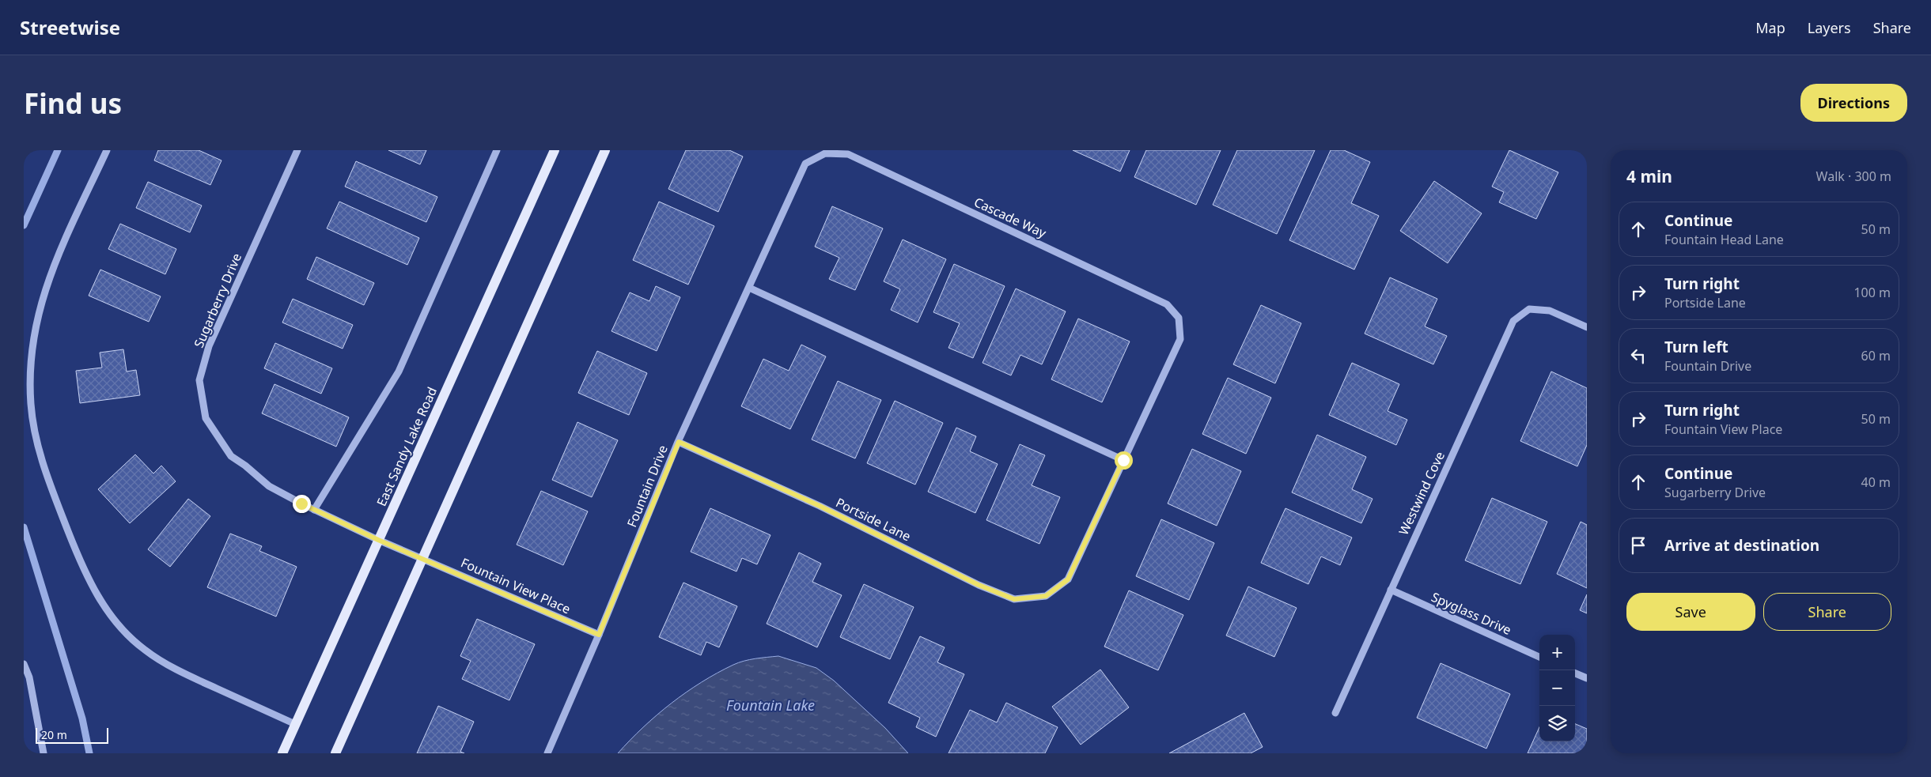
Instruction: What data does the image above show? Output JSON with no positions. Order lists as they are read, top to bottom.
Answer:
{
  "streets": {
    "main road": ["East Sandy Lake Road"],
    "street": [
      "Cascade Way",
      "Sugarberry Drive",
      "Fountain Drive",
      "Westwind Cove",
      "Portside Lane",
      "Fountain View Place",
      "Spyglass Drive"
    ]
  },
  "crossings": [
    ["Cascade Way", "Fountain Drive"],
    ["Cascade Way", "Portside Lane"],
    ["Sugarberry Drive", "East Sandy Lake Road"],
    ["Sugarberry Drive", "Fountain View Place"],
    ["Fountain Drive", "Portside Lane"],
    ["Fountain Drive", "Fountain View Place"],
    ["Westwind Cove", "Spyglass Drive"]
  ],
  "water": ["Fountain Lake"],
  "scale_bar": "20 m",
  "page": {
    "header": "Streetwise",
    "nav": ["Map", "Layers", "Share"],
    "buttons": [
      "Directions",
      ["Save", "Share"]
    ],
    "title": "Find us",
    "heading": ["4 min", "Walk · 300 m"],
    "list": [
      ["Continue", "Fountain Head Lane", "50 m"],
      ["Turn right", "Portside Lane", "100 m"],
      ["Turn left", "Fountain Drive", "60 m"],
      ["Turn right", "Fountain View Place", "50 m"],
      ["Continue", "Sugarberry Drive", "40 m"],
      "Arrive at destination"
    ],
    "map_buttons": ["+", "−"],
    "scale": "20 m"
  }
}
